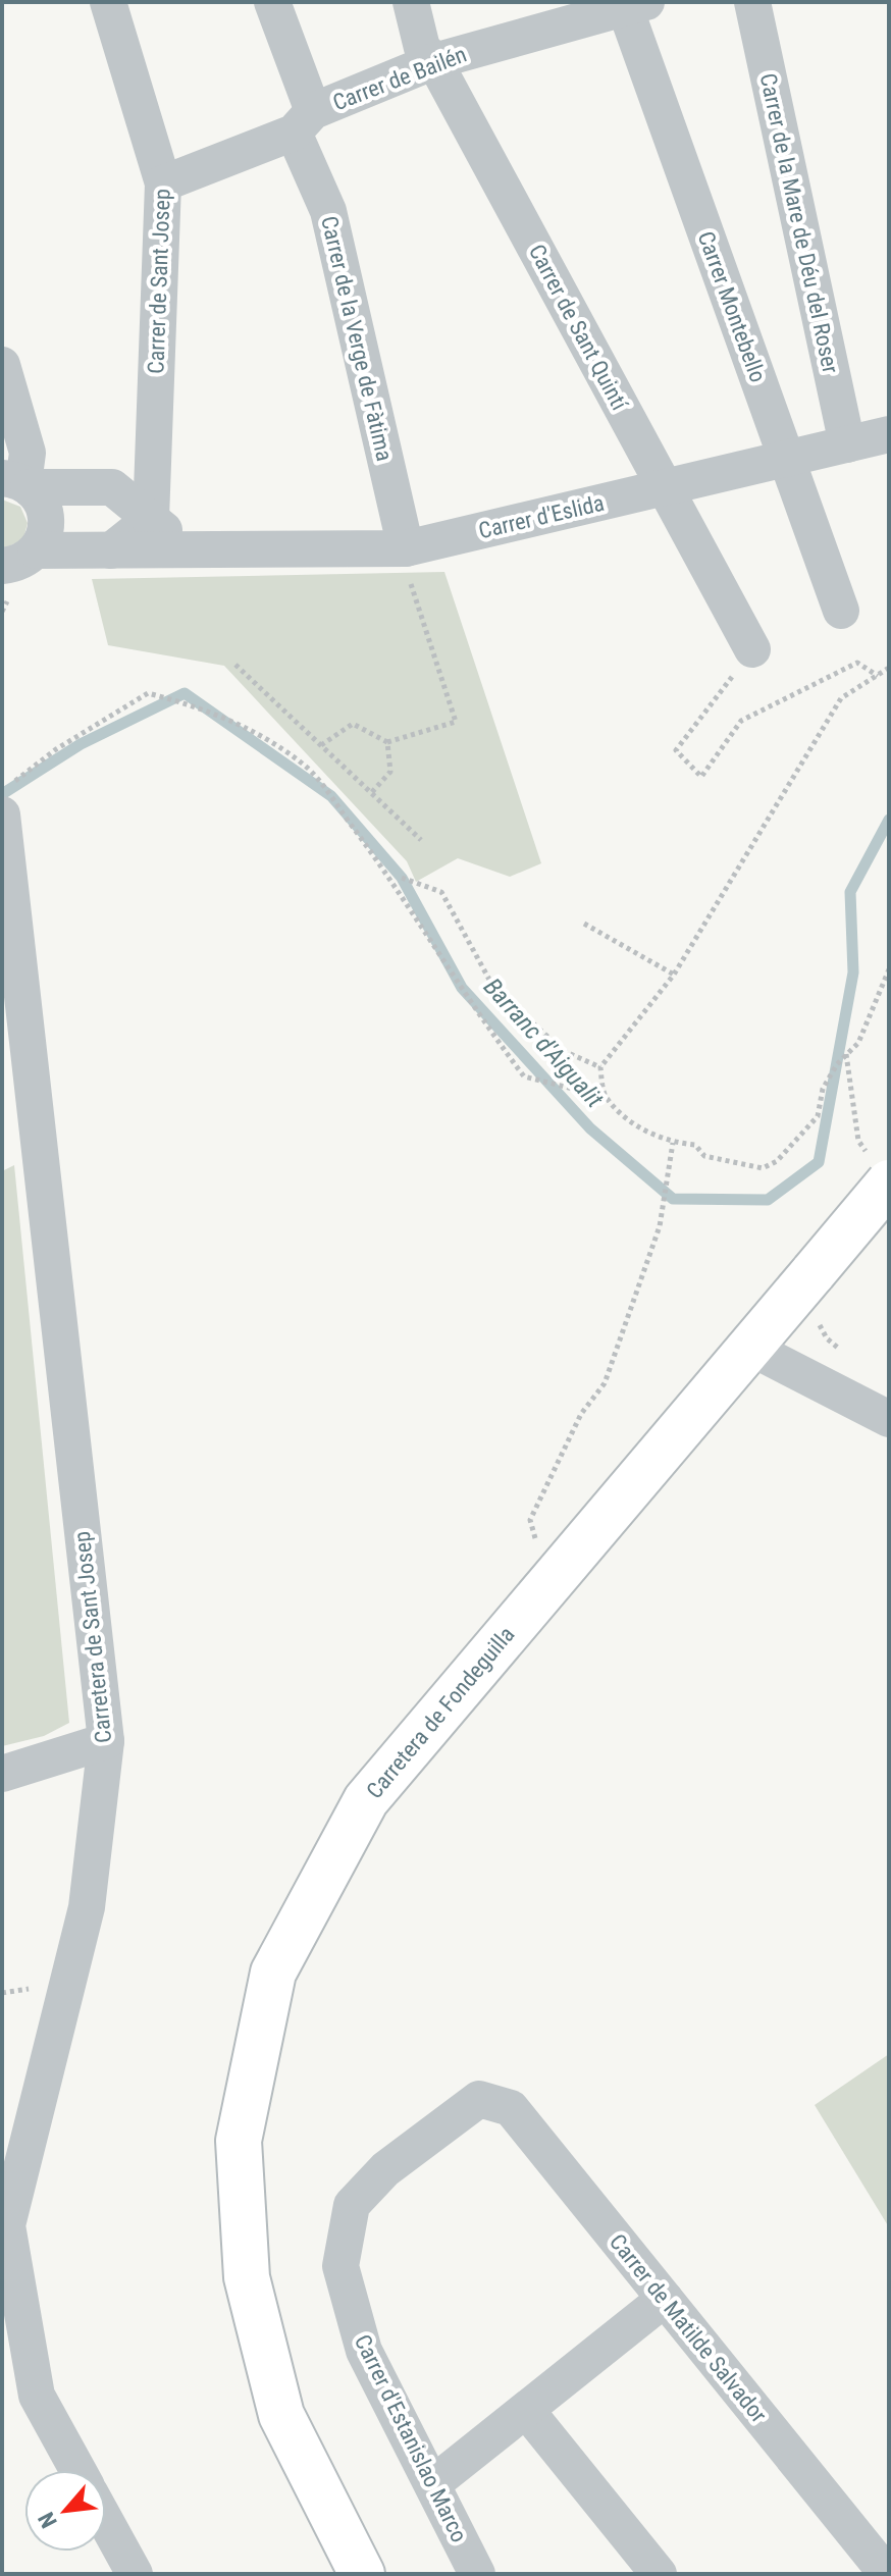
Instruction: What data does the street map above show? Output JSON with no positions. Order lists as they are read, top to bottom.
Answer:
{
  "streets": {
    "main road": ["Carretera de Fondeguilla"],
    "street": [
      "Carrer de Bailén",
      "Carrer de la Mare de Déu del Roser",
      "Carrer de Sant Josep",
      "Carrer Montebello",
      "Carrer de Sant Quintí",
      "Carrer de la Verge de Fàtima",
      "Carrer d'Eslida",
      "Carretera de Sant Josep",
      "Carrer de Matilde Salvador",
      "Carrer d'Estanislao Marco"
    ]
  },
  "crossings": [
    ["Carrer de Bailén", "Carrer de Sant Josep"],
    ["Carrer de Bailén", "Carrer Montebello"],
    ["Carrer de Bailén", "Carrer de Sant Quintí"],
    ["Carrer de Bailén", "Carrer de la Verge de Fàtima"],
    ["Carrer de la Mare de Déu del Roser", "Carrer d'Eslida"],
    ["Carrer Montebello", "Carrer d'Eslida"],
    ["Carrer de Sant Quintí", "Carrer d'Eslida"],
    ["Carrer de la Verge de Fàtima", "Carrer d'Eslida"],
    ["Carrer de Matilde Salvador", "Carrer d'Estanislao Marco"]
  ],
  "water": ["Barranc d'Aigualit"],
  "north": "bottom left"
}
